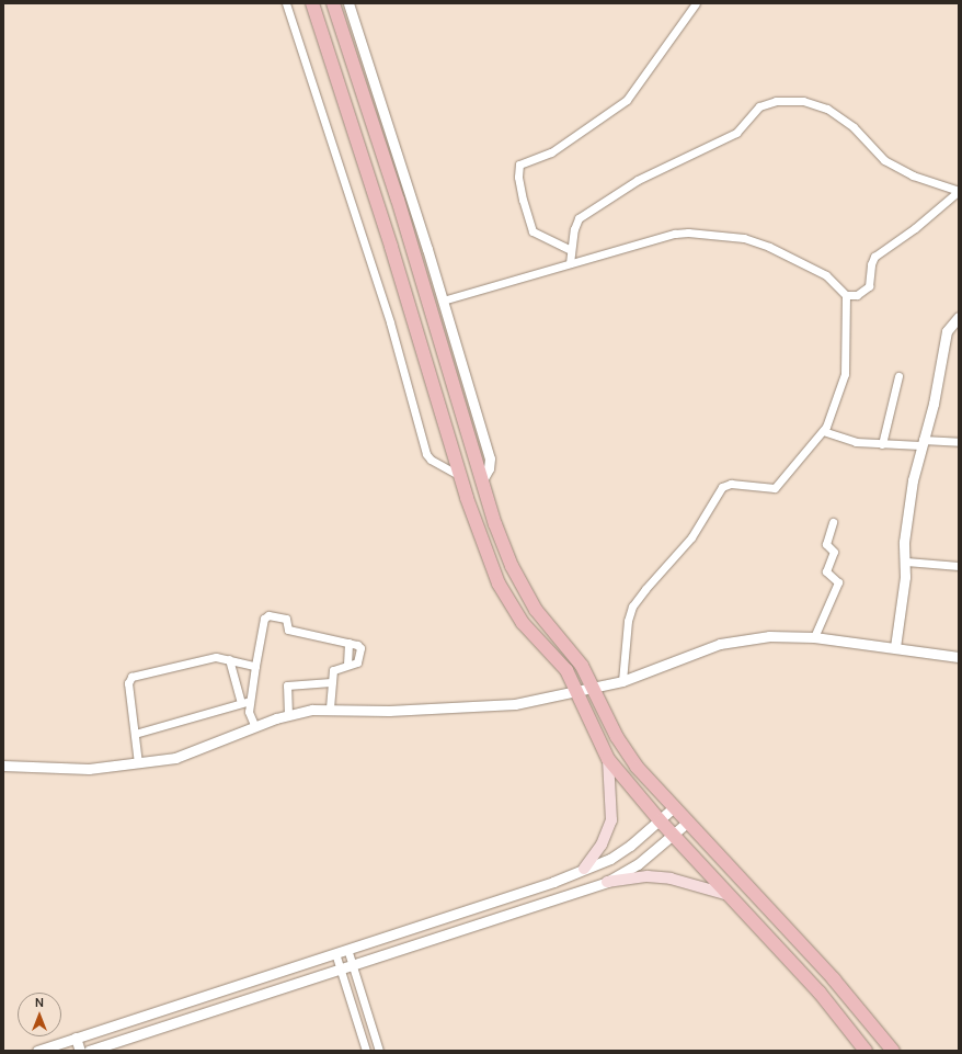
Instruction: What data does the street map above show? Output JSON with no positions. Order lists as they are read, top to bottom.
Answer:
{
  "north": "top"
}
